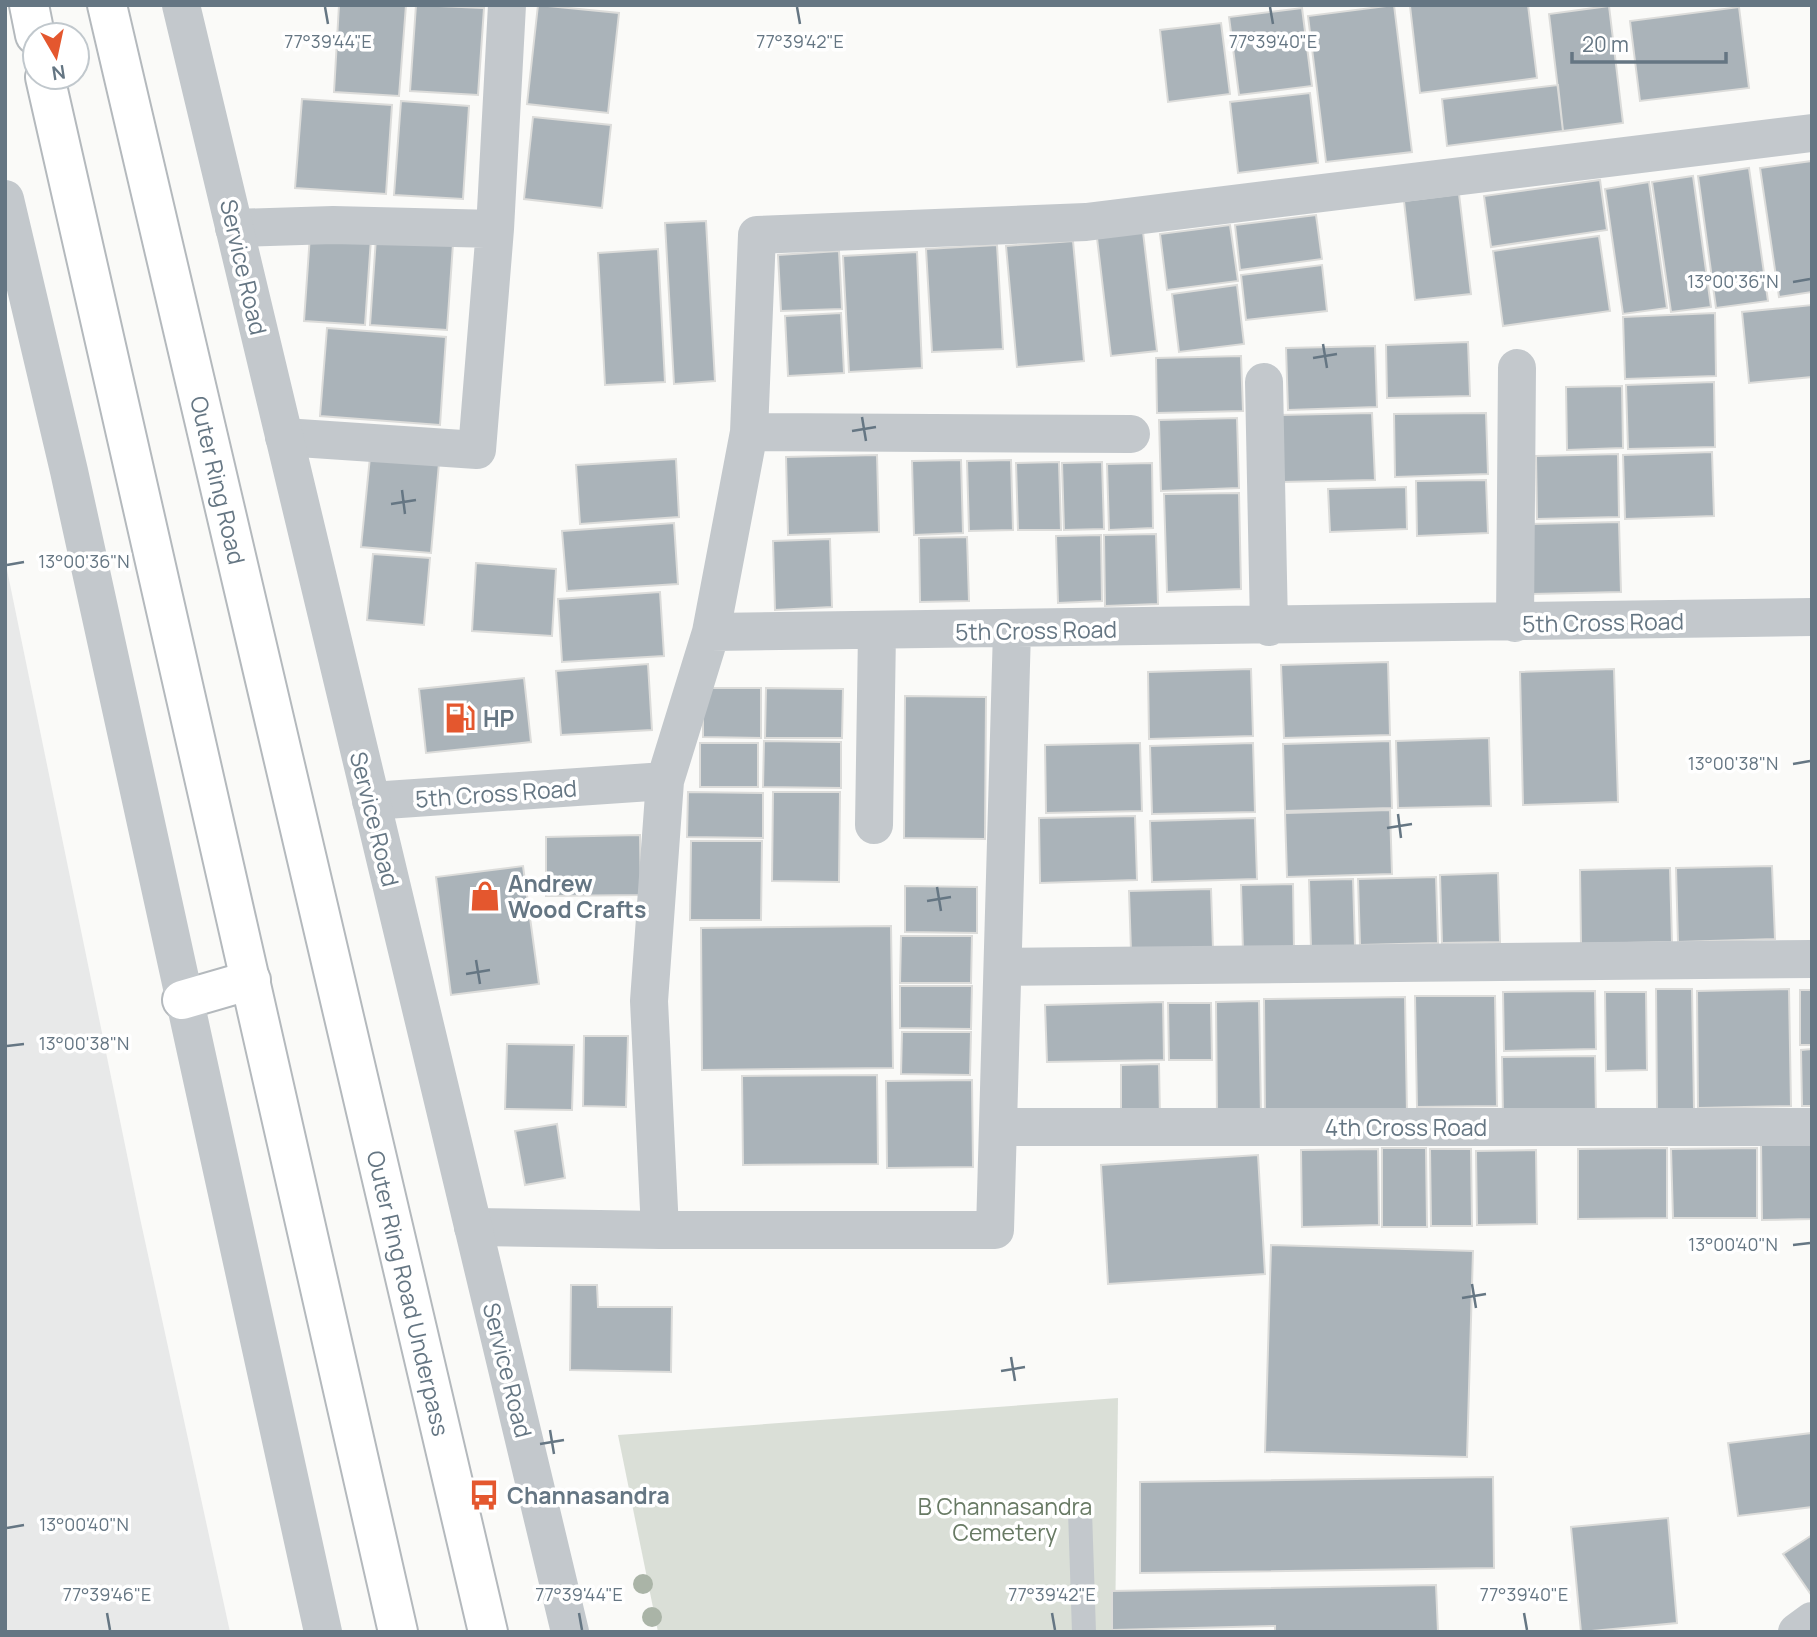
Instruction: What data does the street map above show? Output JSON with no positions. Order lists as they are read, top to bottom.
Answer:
{
  "streets": {
    "highway": ["Outer Ring Road", "Outer Ring Road Underpass"],
    "street": ["Service Road", "5th Cross Road", "4th Cross Road"]
  },
  "crossings": [
    ["Service Road", "5th Cross Road"],
    ["Outer Ring Road", "Outer Ring Road Underpass"]
  ],
  "parks": ["B Channasandra Cemetery"],
  "places": {
    "fuel station": ["HP"],
    "shop": ["Andrew Wood Crafts"],
    "bus stop": ["Channasandra"]
  },
  "scale_bar": "20 m",
  "north": "bottom",
  "coordinates": [
    "77°39'40\"E",
    "77°39'44\"E",
    "77°39'42\"E",
    "13°00'36\"N",
    "13°00'38\"N",
    "13°00'40\"N",
    "77°39'46\"E"
  ]
}
